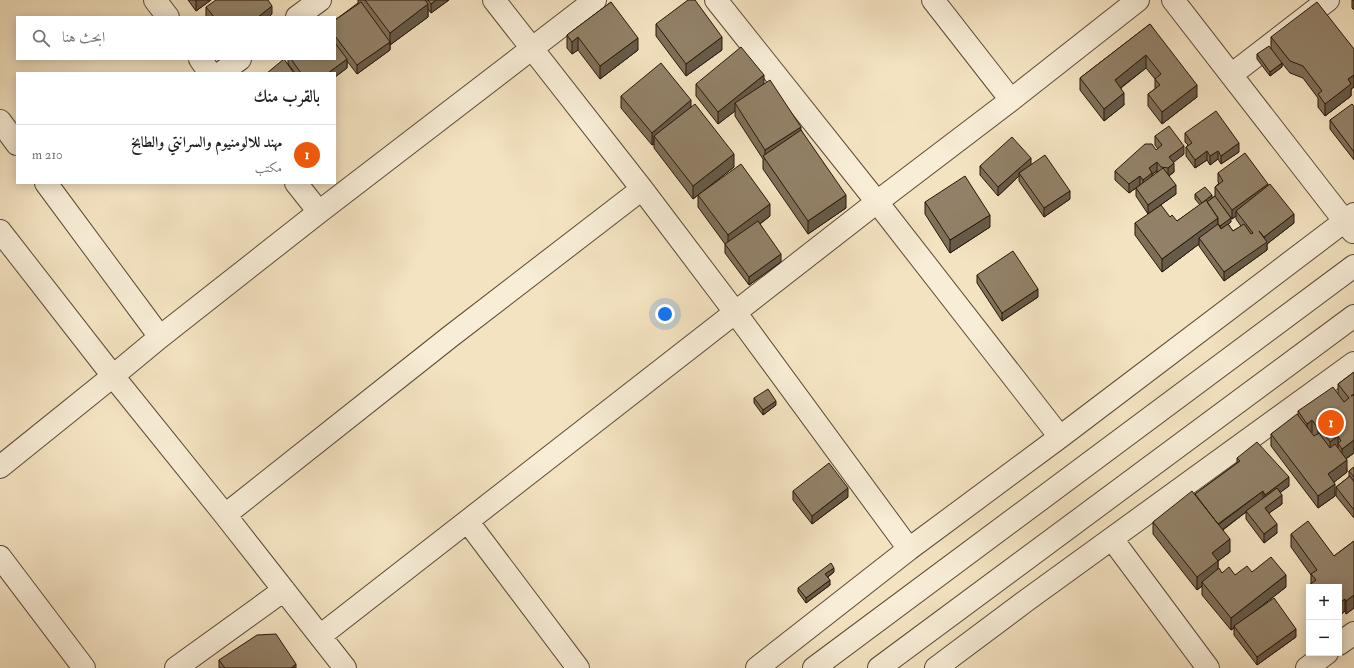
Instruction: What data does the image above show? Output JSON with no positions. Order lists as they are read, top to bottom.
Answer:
{
  "page": {
    "search": "ابحث هنا",
    "heading": "بالقرب منك",
    "list": [
      {
        "mark": "1",
        "name": "مهند للالومنيوم والسرانتي والطابخ",
        "note": "مكتب",
        "value": "210 m"
      }
    ],
    "pins": "1",
    "map_buttons": ["+", "−"]
  }
}
